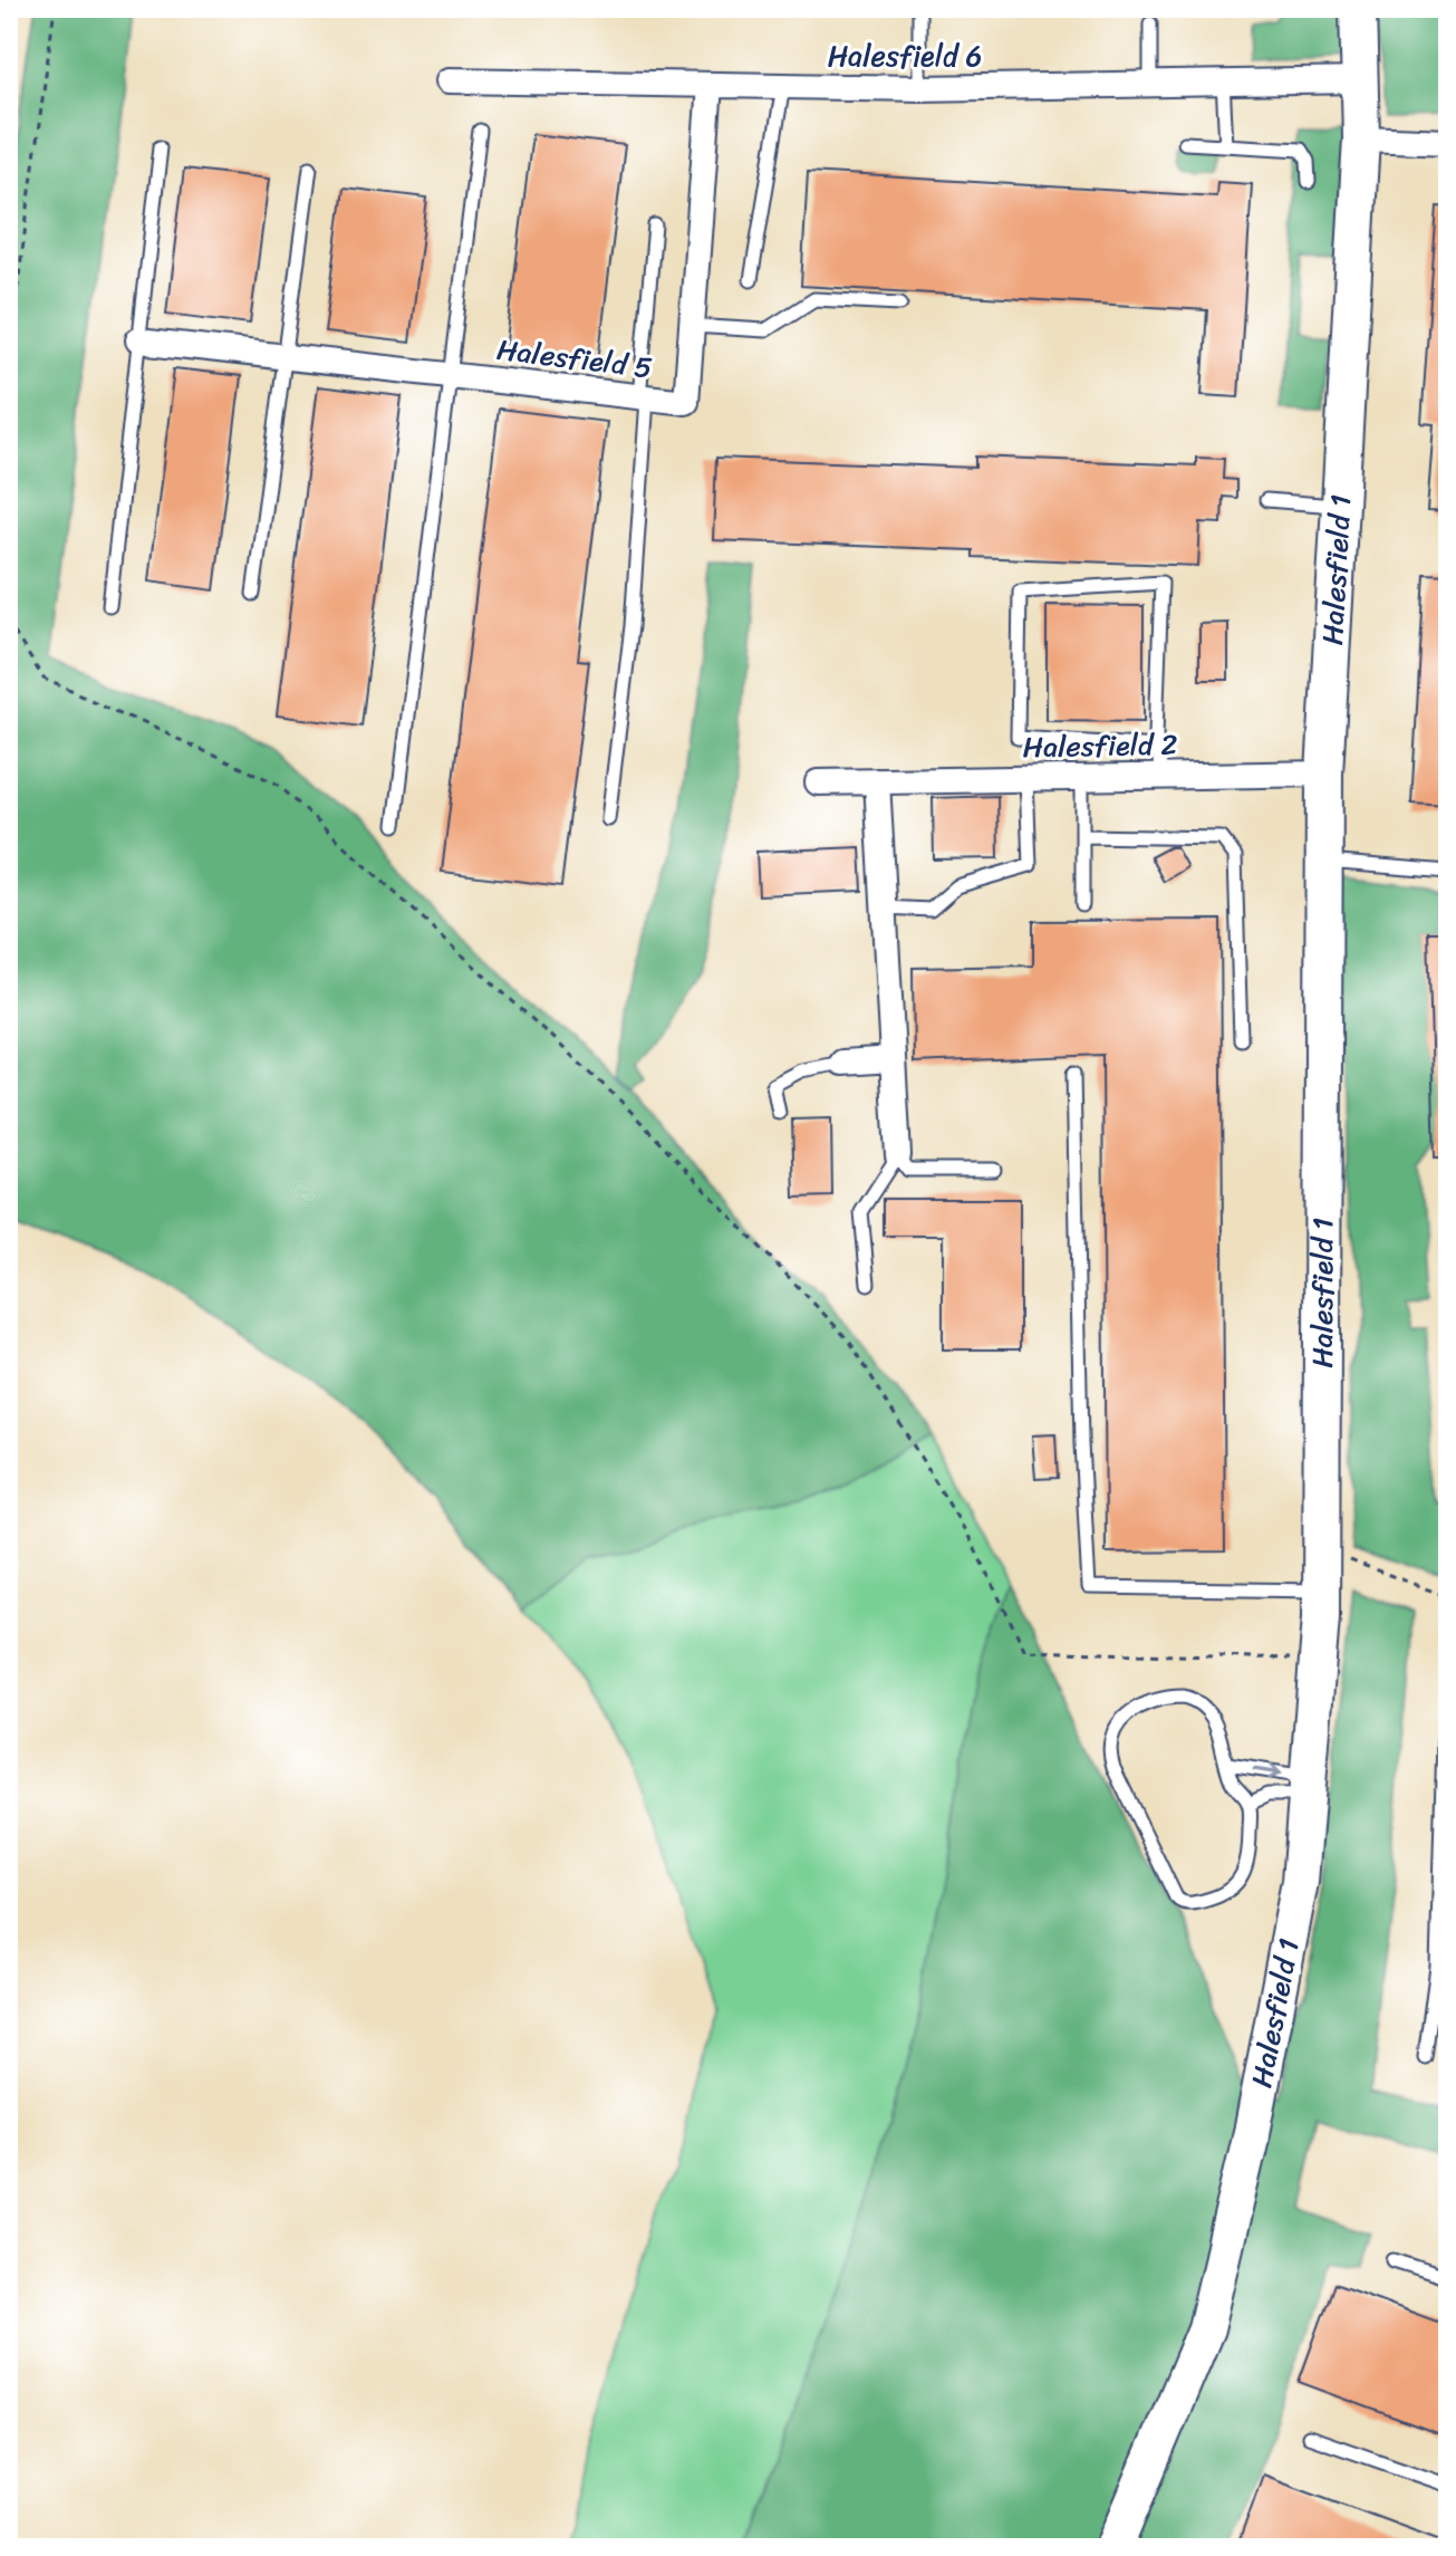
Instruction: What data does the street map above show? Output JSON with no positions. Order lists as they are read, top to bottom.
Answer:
{
  "streets": {
    "street": [
      "Halesfield 6",
      "Halesfield 5",
      "Halesfield 1",
      "Halesfield 2"
    ]
  },
  "crossings": [
    ["Halesfield 6", "Halesfield 5"],
    ["Halesfield 6", "Halesfield 1"],
    ["Halesfield 1", "Halesfield 2"]
  ]
}
